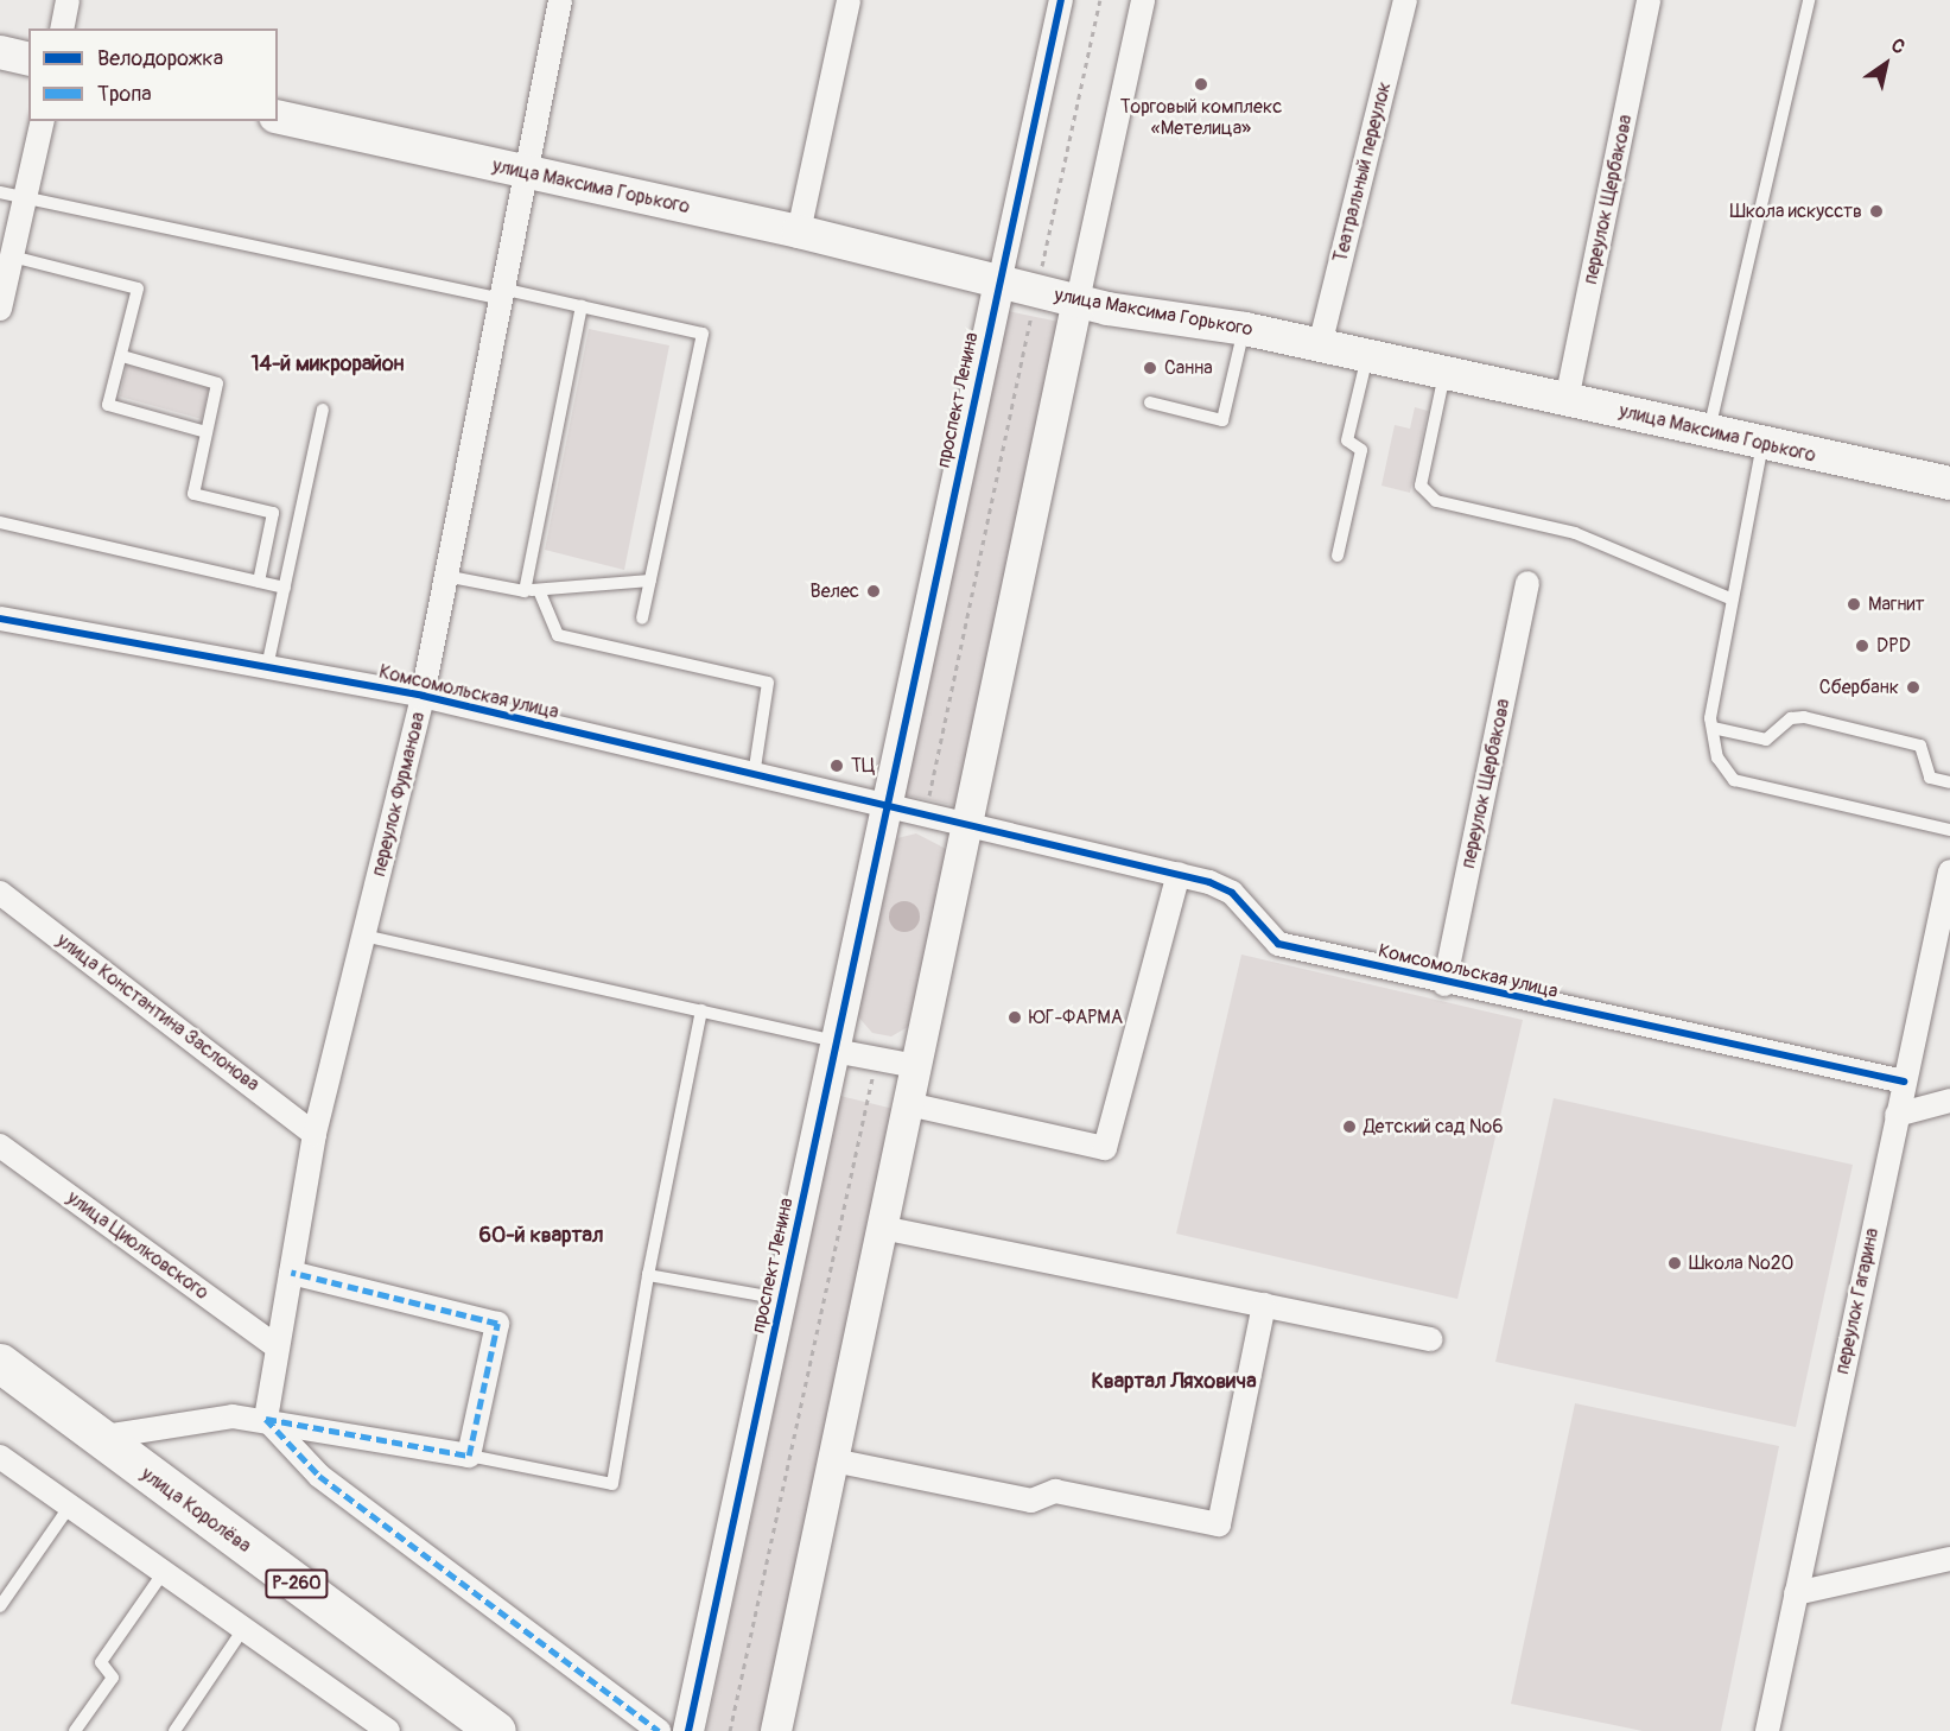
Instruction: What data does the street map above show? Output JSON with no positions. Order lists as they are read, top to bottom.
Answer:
{
  "streets": {
    "highway": ["улица Королёва", "Р-260"],
    "main road": ["улица Максима Горького"],
    "street": [
      "Театральный переулок",
      "переулок Щербакова",
      "проспект Ленина",
      "Комсомольская улица",
      "переулок Фурманова",
      "улица Константина Заслонова",
      "улица Циолковского",
      "переулок Гагарина"
    ]
  },
  "crossings": [
    ["Театральный переулок", "улица Максима Горького"],
    ["улица Максима Горького", "переулок Щербакова"],
    ["улица Максима Горького", "проспект Ленина"],
    ["улица Максима Горького", "переулок Фурманова"],
    ["переулок Щербакова", "Комсомольская улица"],
    ["проспект Ленина", "Комсомольская улица"],
    ["Комсомольская улица", "переулок Фурманова"],
    ["Комсомольская улица", "переулок Гагарина"],
    ["переулок Фурманова", "улица Константина Заслонова"],
    ["переулок Фурманова", "улица Циолковского"]
  ],
  "districts": ["14-й микрорайон", "60-й квартал", "Квартал Ляховича"],
  "places": [
    "Торговый комплекс «Метелица»",
    "Школа искусств",
    "Санна",
    "Велес",
    "Магнит",
    "DPD",
    "Сбербанк",
    "ТЦ",
    "ЮГ-ФАРМА",
    "Детский сад №6",
    "Школа №20"
  ],
  "legend": ["Велодорожка", "Тропа"],
  "north": "top right"
}
